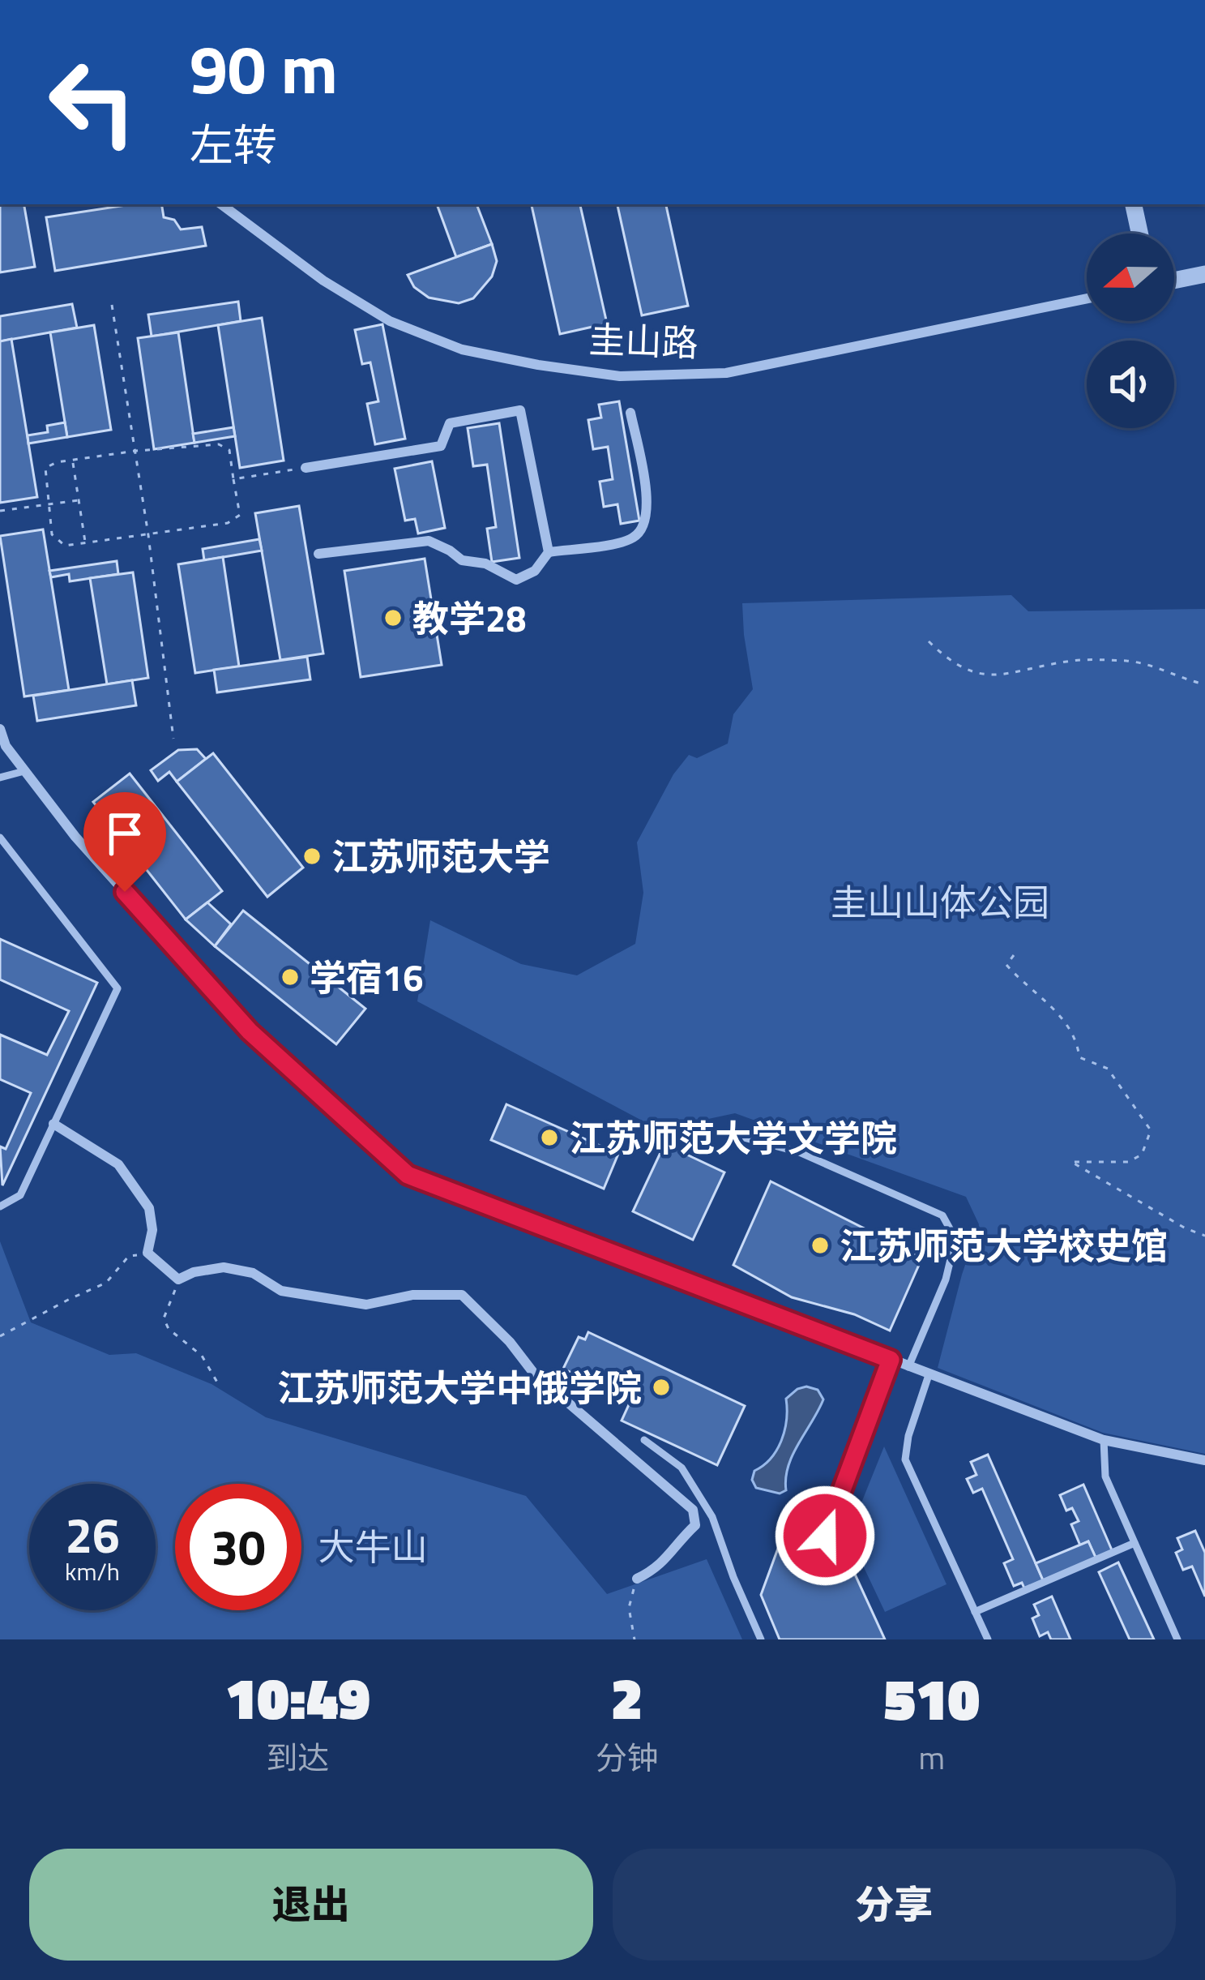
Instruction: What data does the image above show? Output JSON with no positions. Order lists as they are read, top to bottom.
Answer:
{
  "streets": {
    "street": ["圭山路"]
  },
  "parks": ["圭山山体公园", "大牛山"],
  "places": [
    "教学28",
    "江苏师范大学",
    "学宿16",
    "江苏师范大学文学院",
    "江苏师范大学校史馆",
    "江苏师范大学中俄学院"
  ],
  "north": "left",
  "page": {
    "turn": ["90 m", "左转"],
    "speed": "26 km/h",
    "limit": "30",
    "eta": [
      "10:49",
      "到达",
      "2",
      "分钟",
      "510",
      "m"
    ],
    "buttons": ["退出", "分享"]
  }
}
